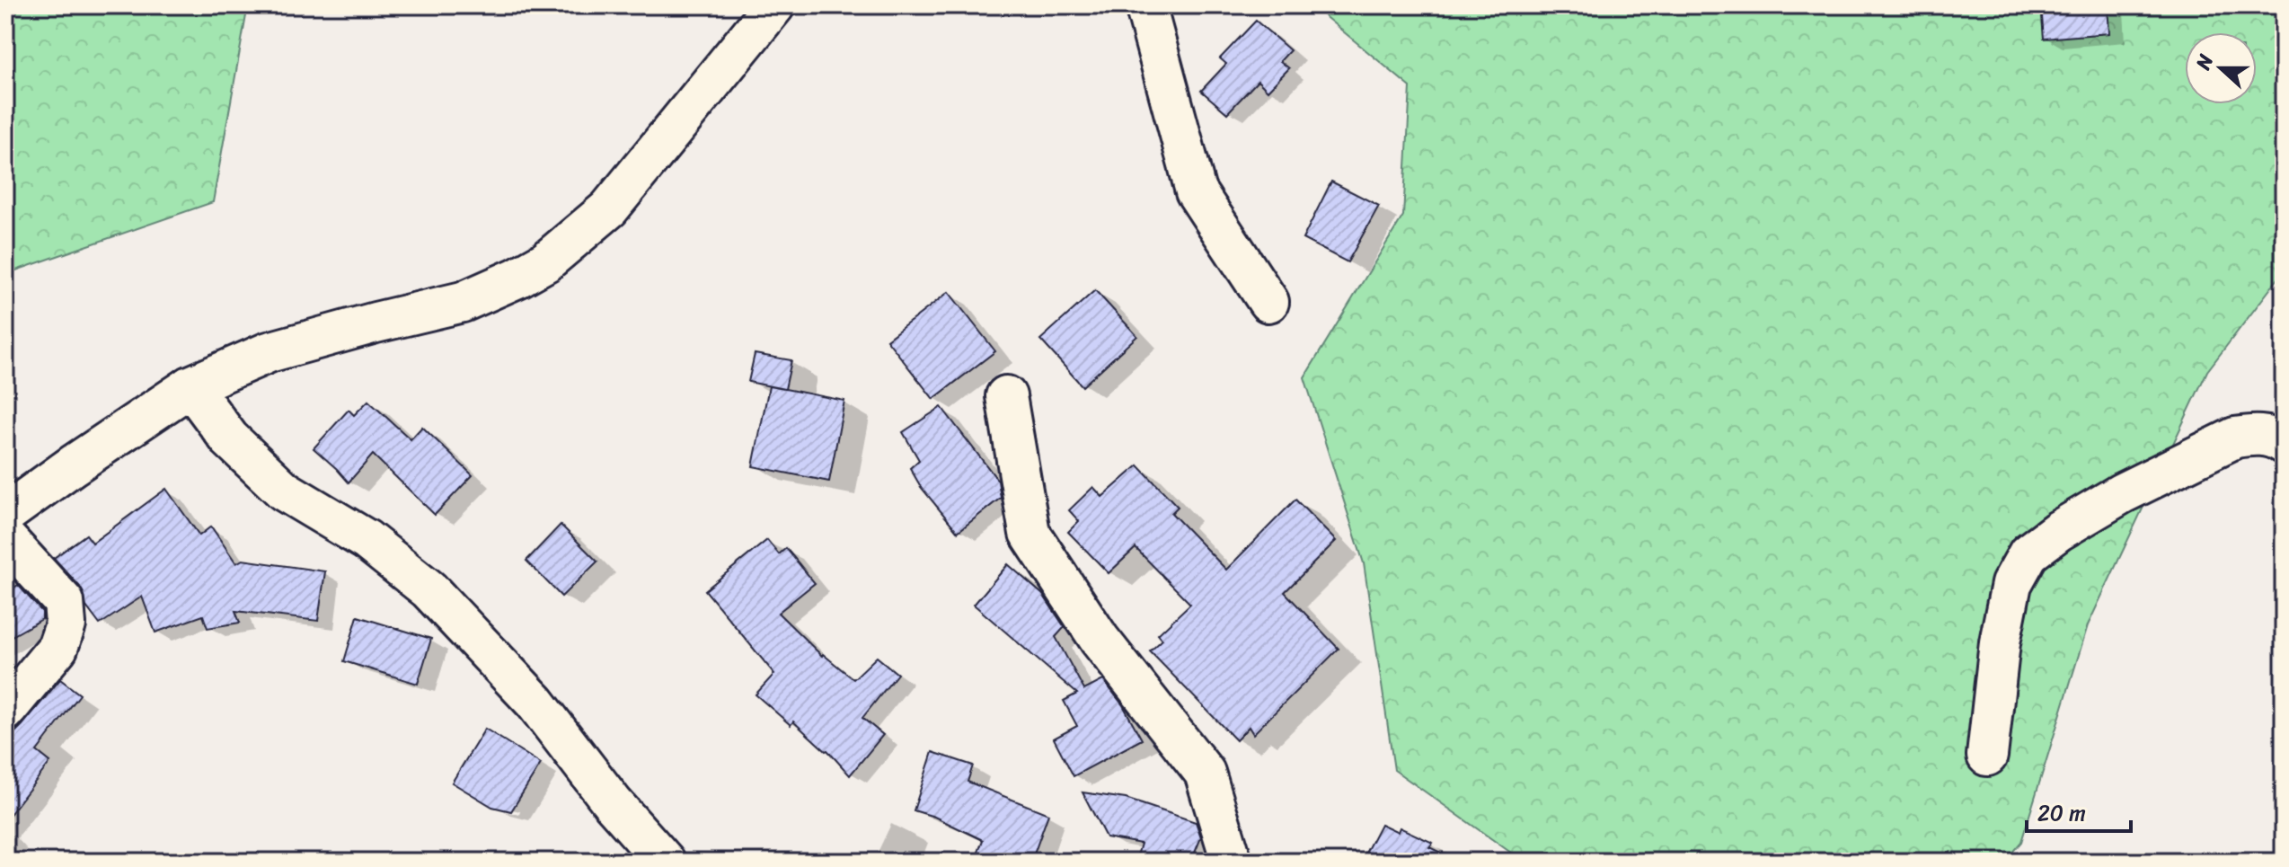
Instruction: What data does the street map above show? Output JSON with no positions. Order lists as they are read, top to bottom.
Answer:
{
  "scale_bar": "20 m",
  "north": "left"
}
